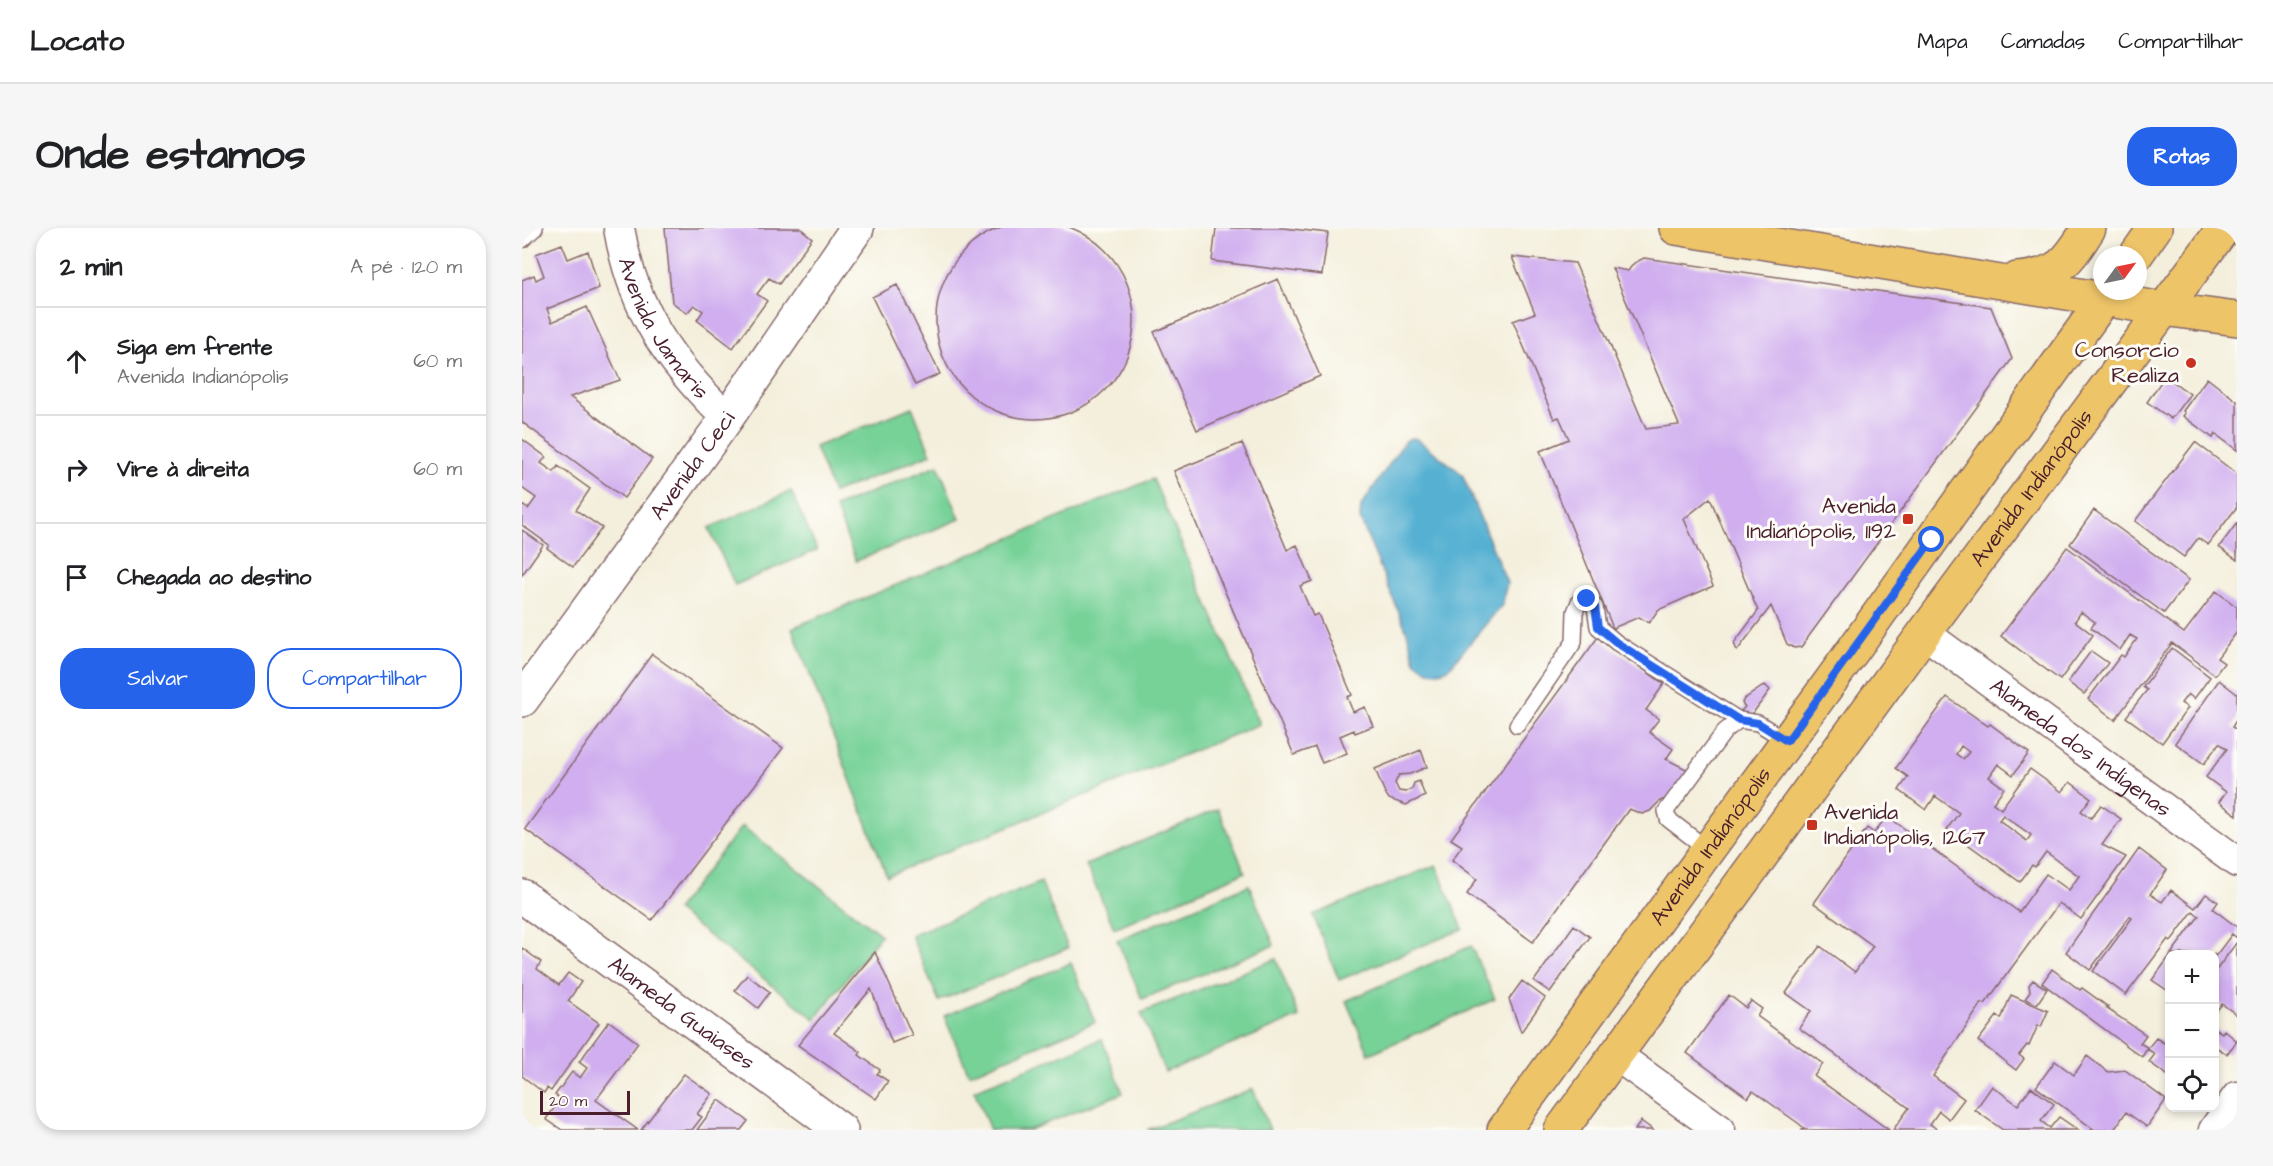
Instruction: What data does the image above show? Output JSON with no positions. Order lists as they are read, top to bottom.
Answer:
{
  "streets": {
    "main road": ["Avenida Indianópolis"],
    "street": [
      "Avenida Jamaris",
      "Avenida Ceci",
      "Alameda dos Indígenas",
      "Alameda Guaiases"
    ]
  },
  "crossings": [
    ["Avenida Jamaris", "Avenida Ceci"],
    ["Avenida Indianópolis", "Alameda dos Indígenas"]
  ],
  "places": {
    "other": ["Consorcio Realiza"],
    "transit": ["Avenida Indianópolis, 1192", "Avenida Indianópolis, 1267"]
  },
  "scale_bar": "20 m",
  "north": "top right",
  "page": {
    "header": "Locato",
    "nav": ["Mapa", "Camadas", "Compartilhar"],
    "title": "Onde estamos",
    "buttons": [
      "Rotas",
      ["Salvar", "Compartilhar"]
    ],
    "heading": ["2 min", "A pé · 120 m"],
    "list": [
      ["Siga em frente", "Avenida Indianópolis", "60 m"],
      ["Vire à direita", "60 m"],
      "Chegada ao destino"
    ],
    "map_buttons": ["+", "−"],
    "scale": "20 m"
  }
}
